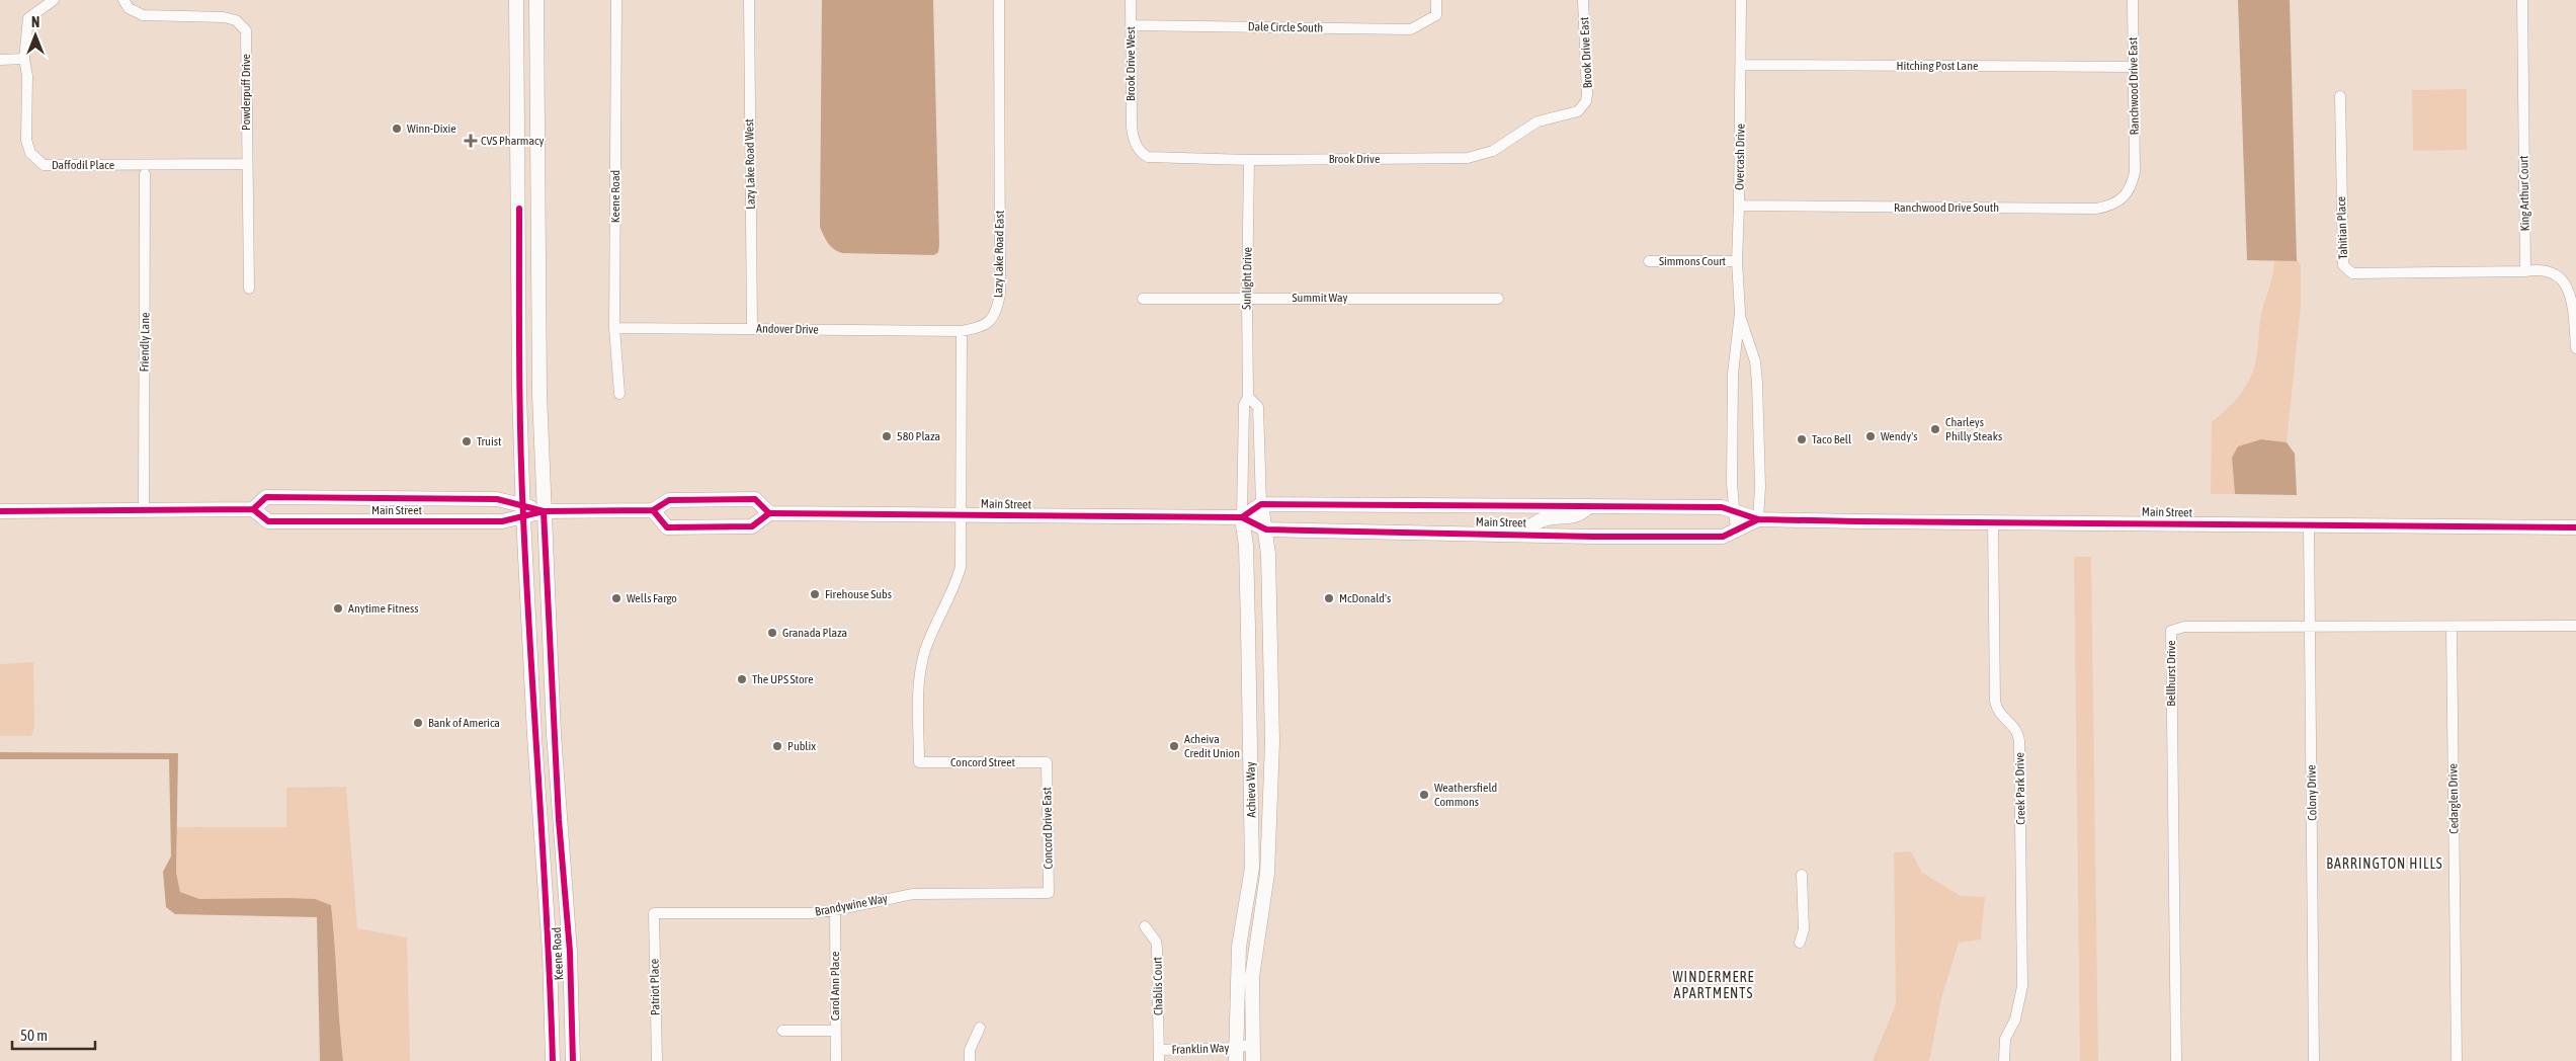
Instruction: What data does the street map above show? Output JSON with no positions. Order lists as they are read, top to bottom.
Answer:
{
  "streets": {
    "main road": ["Keene Road", "Main Street", "Achieva Way"],
    "street": [
      "Dale Circle South",
      "Brook Drive East",
      "Brook Drive West",
      "Hitching Post Lane",
      "Ranchwood Drive East",
      "Powderpuff Drive",
      "Overcash Drive",
      "Brook Drive",
      "Lazy Lake Road West",
      "Daffodil Place",
      "King Arthur Court",
      "Ranchwood Drive South",
      "Tahitian Place",
      "Lazy Lake Road East",
      "Simmons Court",
      "Sunlight Drive",
      "Summit Way",
      "Andover Drive",
      "Friendly Lane",
      "Bellhurst Drive",
      "Concord Street",
      "Creek Park Drive",
      "Colony Drive",
      "Cedarglen Drive",
      "Concord Drive East",
      "Brandywine Way",
      "Carol Ann Place",
      "Chablis Court",
      "Patriot Place",
      "Franklin Way"
    ]
  },
  "crossings": [
    ["Dale Circle South", "Brook Drive West"],
    ["Brook Drive East", "Brook Drive"],
    ["Brook Drive West", "Brook Drive"],
    ["Hitching Post Lane", "Ranchwood Drive East"],
    ["Hitching Post Lane", "Overcash Drive"],
    ["Ranchwood Drive East", "Ranchwood Drive South"],
    ["Powderpuff Drive", "Daffodil Place"],
    ["Overcash Drive", "Ranchwood Drive South"],
    ["Overcash Drive", "Simmons Court"],
    ["Overcash Drive", "Main Street"],
    ["Brook Drive", "Sunlight Drive"],
    ["Lazy Lake Road West", "Andover Drive"],
    ["King Arthur Court", "Tahitian Place"],
    ["Keene Road", "Andover Drive"],
    ["Keene Road", "Main Street"],
    ["Lazy Lake Road East", "Andover Drive"],
    ["Sunlight Drive", "Summit Way"],
    ["Sunlight Drive", "Main Street"],
    ["Sunlight Drive", "Achieva Way"],
    ["Friendly Lane", "Main Street"],
    ["Main Street", "Concord Street"],
    ["Main Street", "Creek Park Drive"],
    ["Main Street", "Achieva Way"],
    ["Main Street", "Colony Drive"],
    ["Bellhurst Drive", "Colony Drive"],
    ["Bellhurst Drive", "Cedarglen Drive"],
    ["Concord Street", "Concord Drive East"],
    ["Achieva Way", "Franklin Way"],
    ["Concord Drive East", "Brandywine Way"],
    ["Brandywine Way", "Carol Ann Place"],
    ["Brandywine Way", "Patriot Place"],
    ["Chablis Court", "Franklin Way"]
  ],
  "districts": ["BARRINGTON HILLS", "WINDERMERE APARTMENTS"],
  "places": {
    "other": [
      "Winn-Dixie",
      "Charleys Philly Steaks",
      "580 Plaza",
      "Wendy's",
      "Taco Bell",
      "Truist",
      "Firehouse Subs",
      "Wells Fargo",
      "McDonald's",
      "Anytime Fitness",
      "Granada Plaza",
      "The UPS Store",
      "Bank of America",
      "Publix",
      "Acheiva Credit Union",
      "Weathersfield Commons"
    ],
    "health": ["CVS Pharmacy"]
  },
  "scale_bar": "50 m",
  "north": "top"
}
